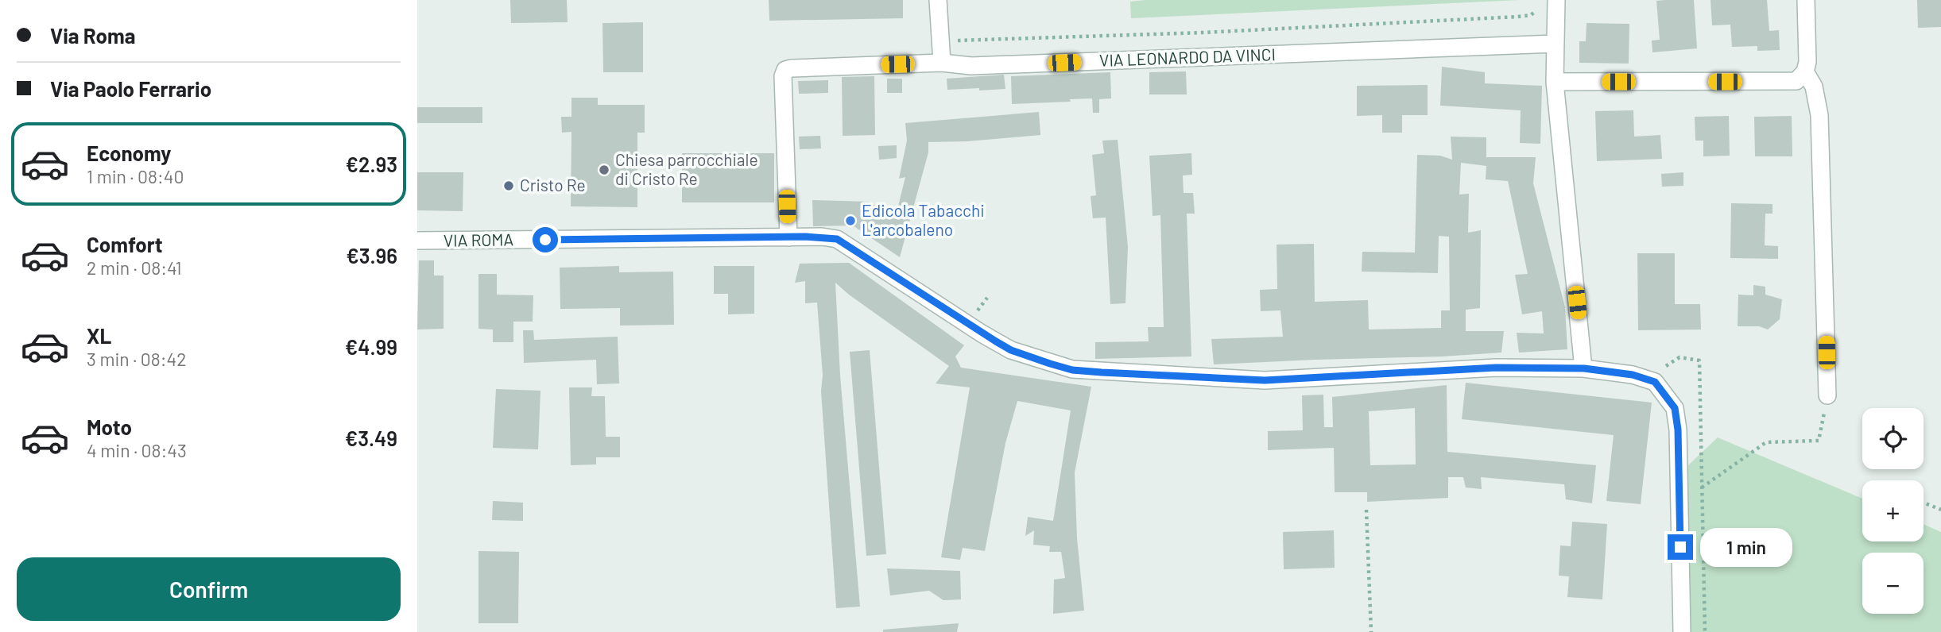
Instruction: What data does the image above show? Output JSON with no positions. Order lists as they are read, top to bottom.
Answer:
{
  "streets": {
    "street": ["VIA LEONARDO DA VINCI", "VIA ROMA"]
  },
  "crossings": [
    ["VIA LEONARDO DA VINCI", "VIA ROMA"]
  ],
  "places": ["Chiesa parrocchiale di Cristo Re", "Cristo Re", "Edicola Tabacchi L'arcobaleno"],
  "page": {
    "banner": ["Via Roma", "Via Paolo Ferrario"],
    "list": [
      {
        "name": "Economy",
        "note": "1 min · 08:40",
        "value": "€2.93"
      },
      {
        "name": "Comfort",
        "note": "2 min · 08:41",
        "value": "€3.96"
      },
      {
        "name": "XL",
        "note": "3 min · 08:42",
        "value": "€4.99"
      },
      {
        "name": "Moto",
        "note": "4 min · 08:43",
        "value": "€3.49"
      }
    ],
    "map_buttons": ["+", "−"],
    "bubble": "1 min",
    "buttons": "Confirm"
  }
}
